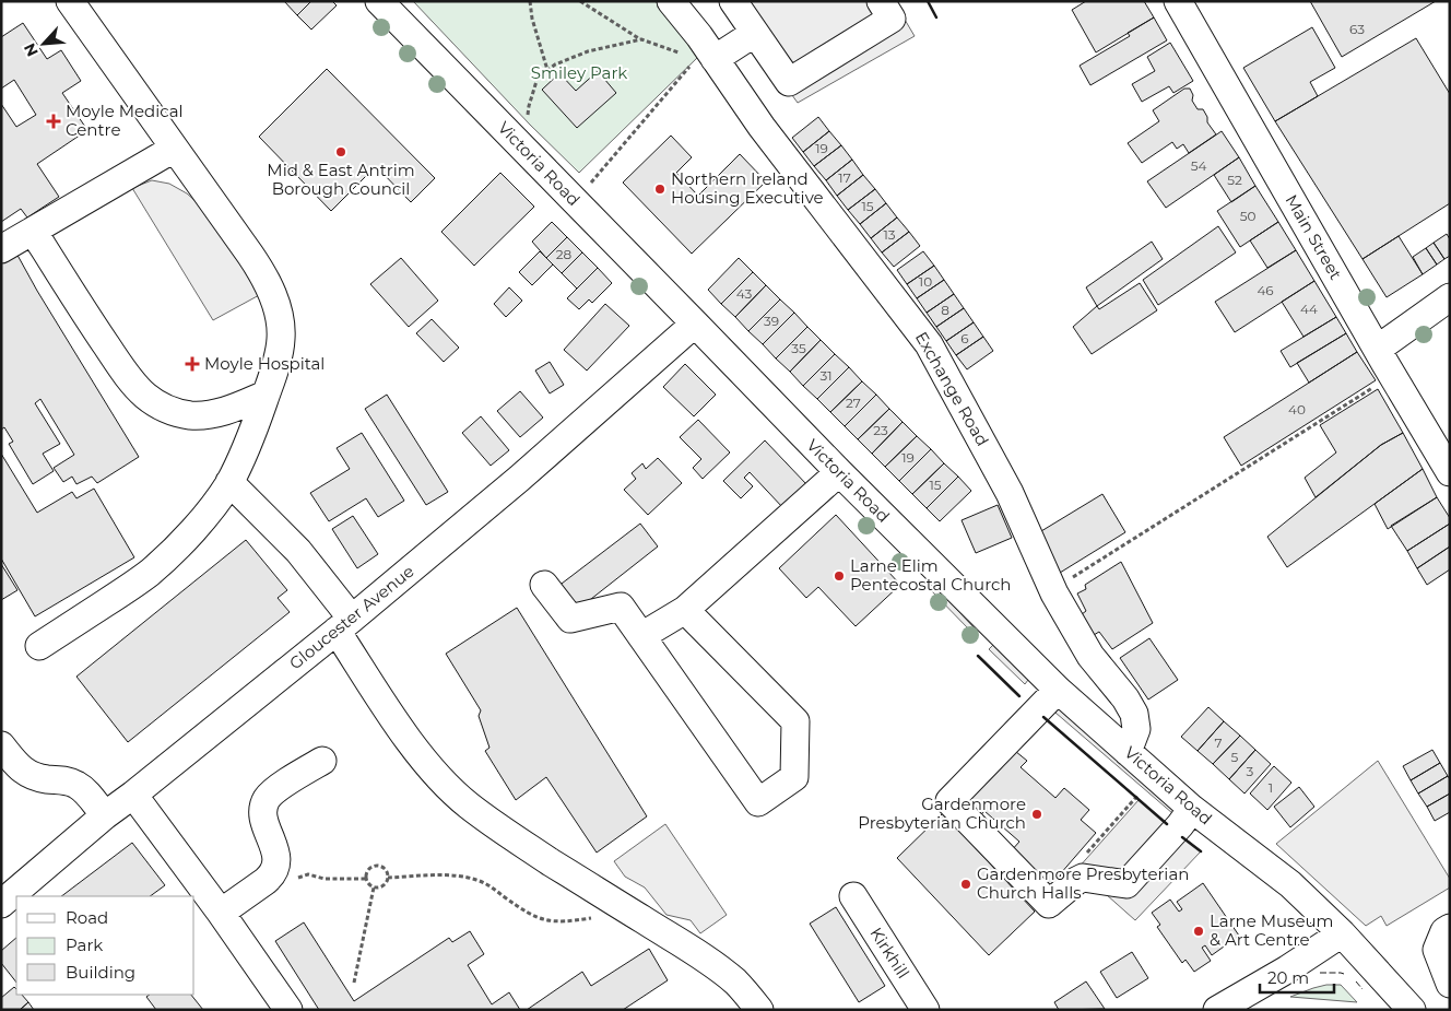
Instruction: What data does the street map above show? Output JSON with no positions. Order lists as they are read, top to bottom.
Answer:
{
  "streets": {
    "street": [
      "Victoria Road",
      "Main Street",
      "Exchange Road",
      "Gloucester Avenue",
      "Kirkhill"
    ]
  },
  "crossings": [
    ["Victoria Road", "Exchange Road"],
    ["Victoria Road", "Gloucester Avenue"]
  ],
  "parks": ["Smiley Park"],
  "places": {
    "health": ["Moyle Medical Centre", "Moyle Hospital"],
    "other": [
      "Mid & East Antrim Borough Council",
      "Northern Ireland Housing Executive",
      "Larne Elim Pentecostal Church",
      "Gardenmore Presbyterian Church",
      "Gardenmore Presbyterian Church Halls",
      "Larne Museum & Art Centre"
    ]
  },
  "house_numbers": [
    "63",
    "19",
    "54",
    "17",
    "52",
    "15",
    "50",
    "13",
    "28",
    "10",
    "46",
    "43",
    "44",
    "8",
    "39",
    "6",
    "35",
    "31",
    "27",
    "40",
    "23",
    "19",
    "15",
    "7",
    "5",
    "3",
    "1"
  ],
  "legend": ["Road", "Park", "Building"],
  "scale_bar": "20 m",
  "north": "bottom left"
}
